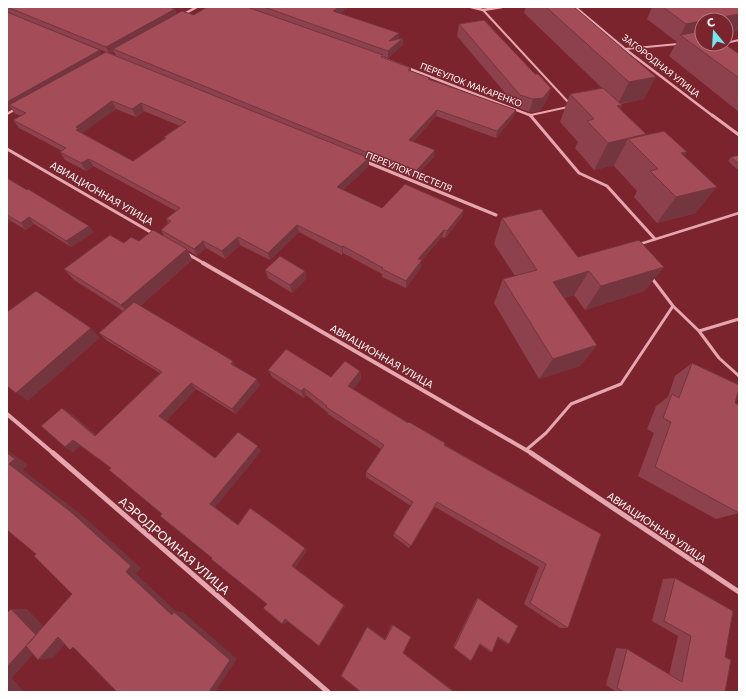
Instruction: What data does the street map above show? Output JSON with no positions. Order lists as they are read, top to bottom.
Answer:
{
  "streets": {
    "street": [
      "ЗАГОРОДНАЯ УЛИЦА",
      "ПЕРЕУЛОК МАКАРЕНКО",
      "ПЕРЕУЛОК ПЕСТЕЛЯ",
      "АВИАЦИОННАЯ УЛИЦА",
      "АЭРОДРОМНАЯ УЛИЦА"
    ]
  },
  "north": "top"
}
